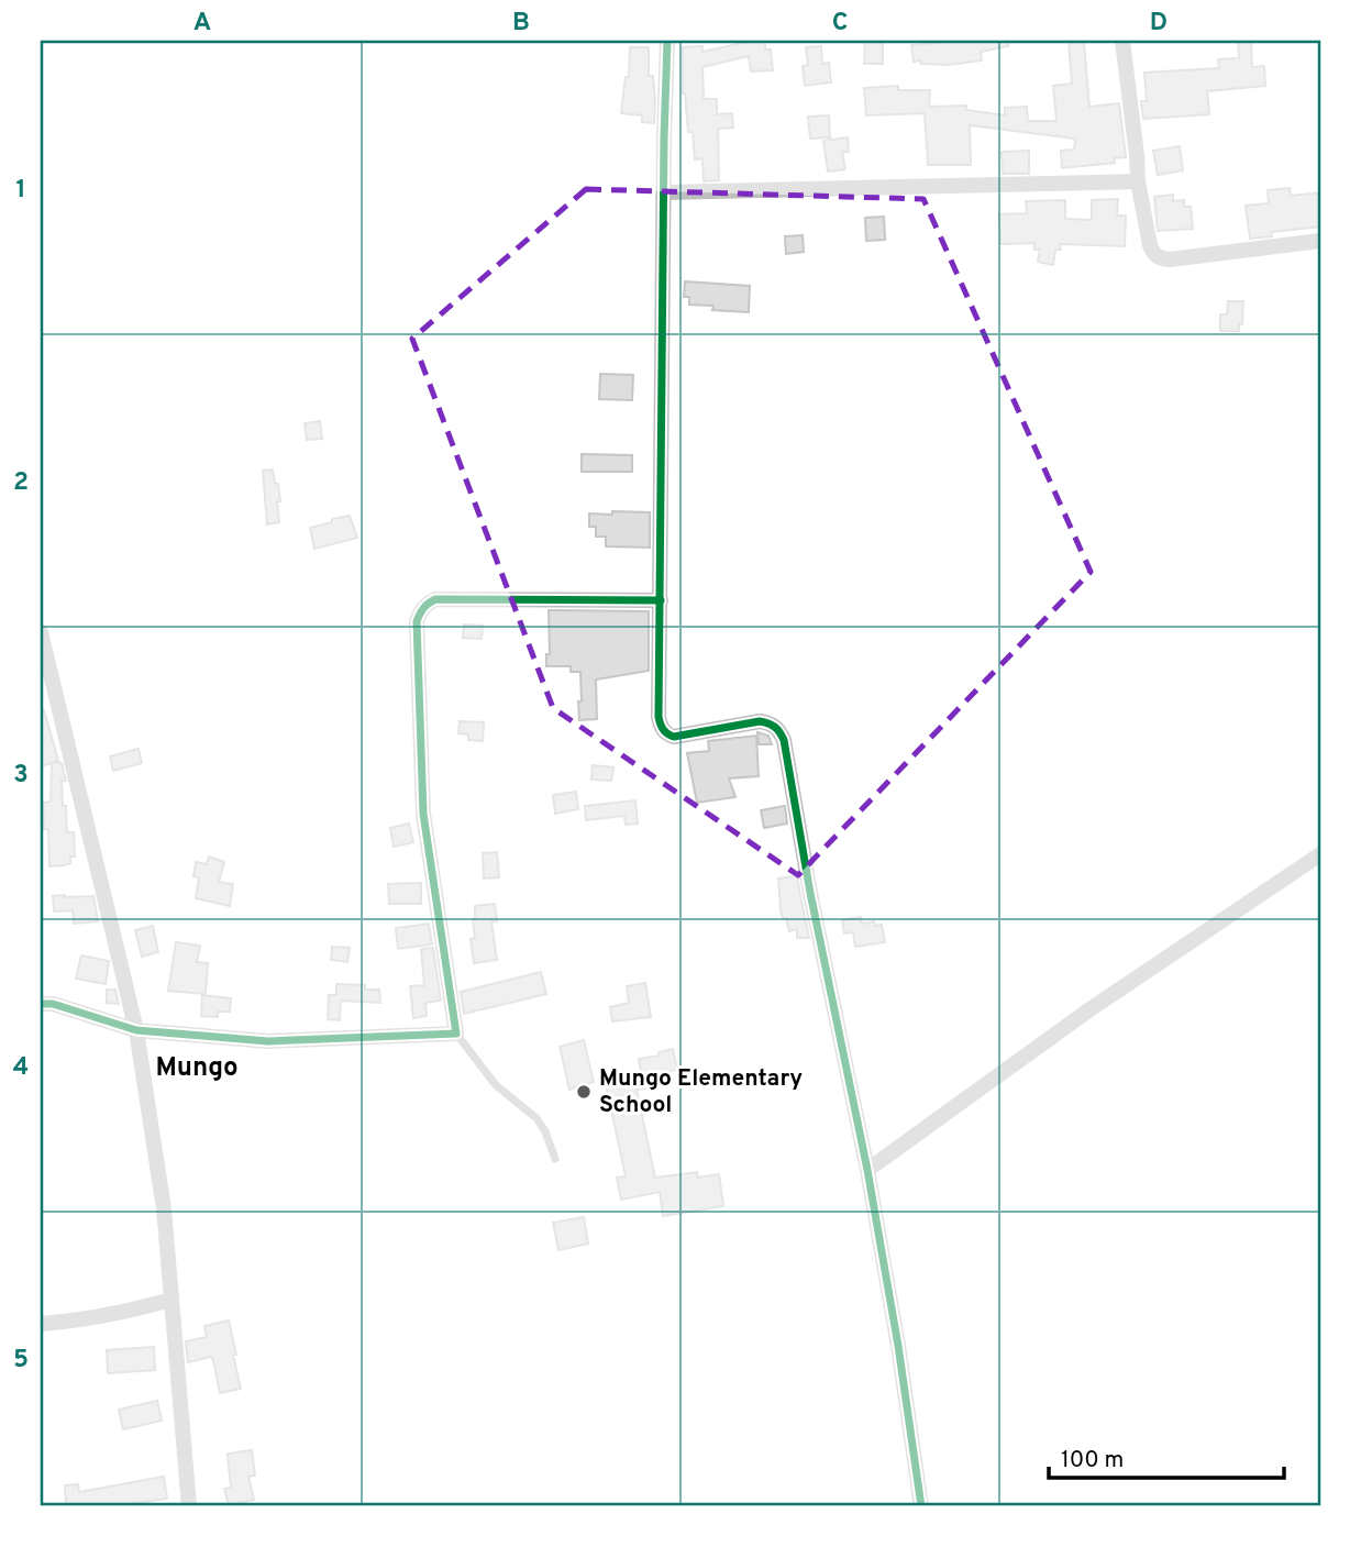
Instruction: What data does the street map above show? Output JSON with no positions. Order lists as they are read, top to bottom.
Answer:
{
  "districts": ["Mungo"],
  "places": ["Mungo Elementary School"],
  "scale_bar": "100 m",
  "grid": {
    "columns": [
      "A",
      "B",
      "C",
      "D"
    ],
    "rows": [
      "1",
      "2",
      "3",
      "4",
      "5"
    ]
  }
}
